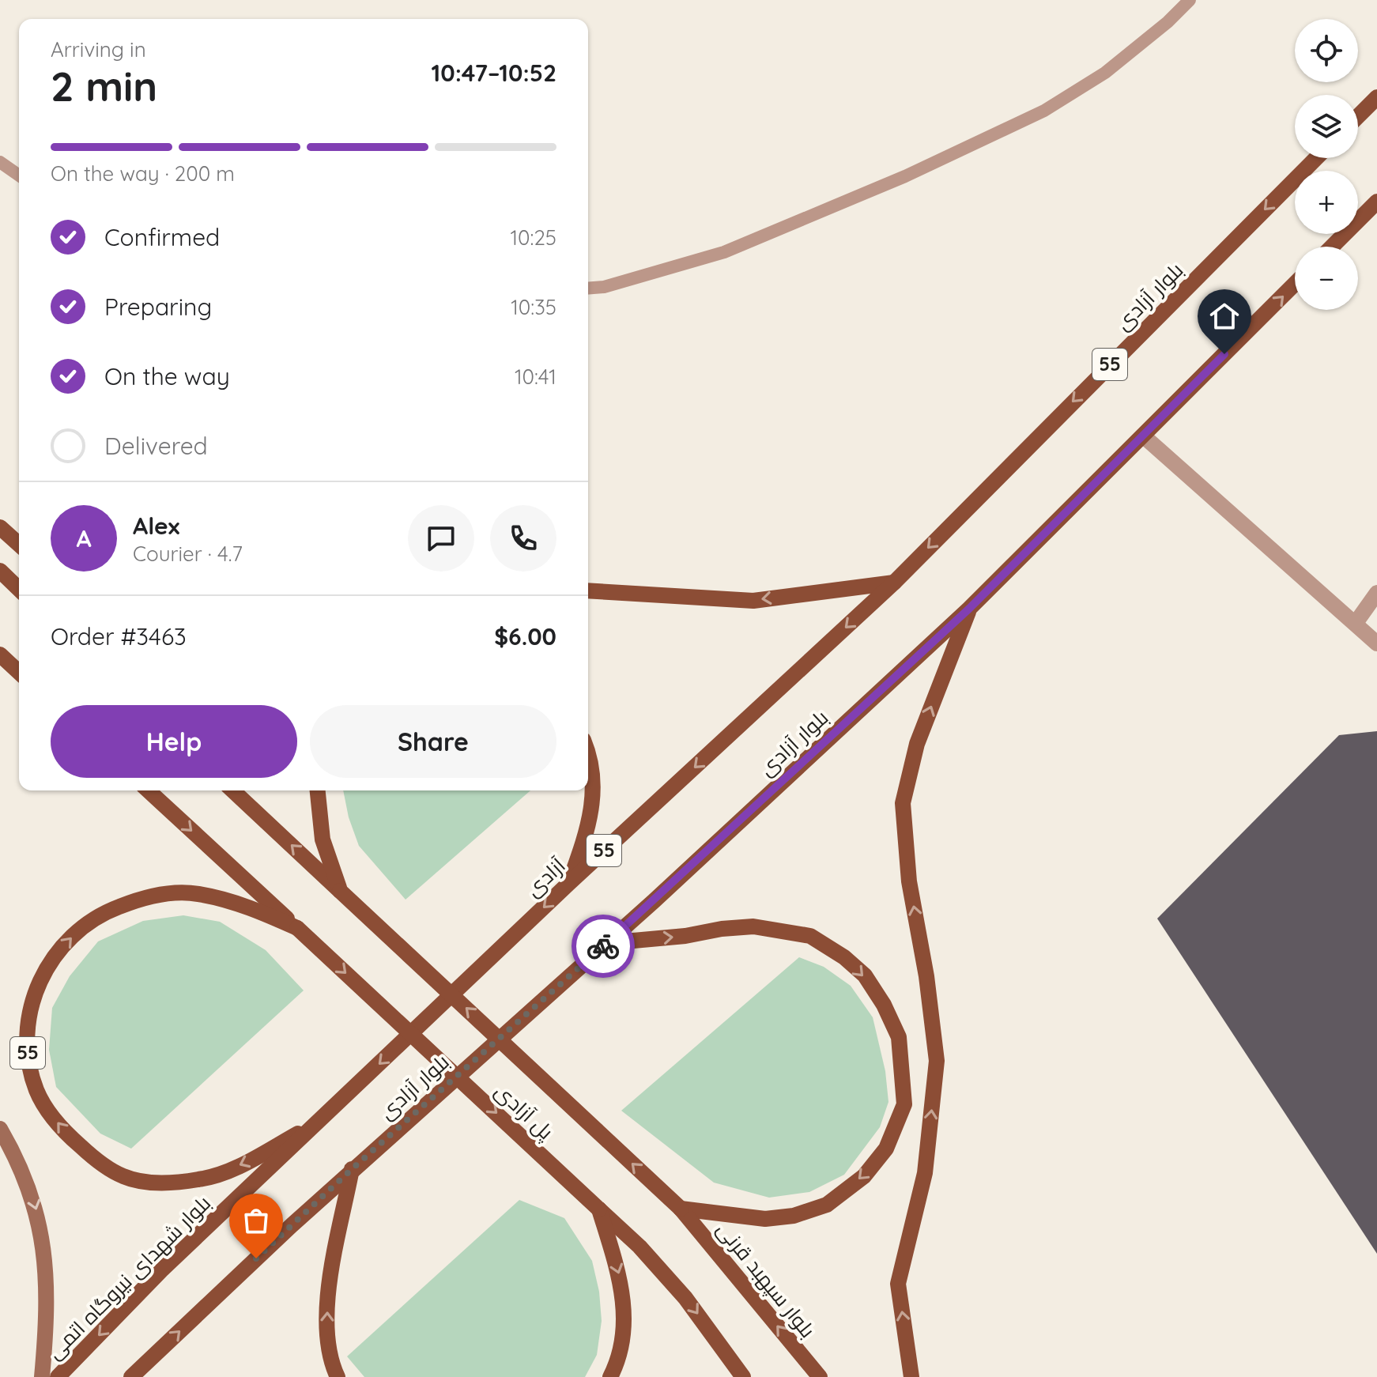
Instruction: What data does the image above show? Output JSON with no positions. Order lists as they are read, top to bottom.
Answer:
{
  "streets": {
    "main road": [
      "بلوار آزادی",
      "55",
      "آزادی",
      "پل آزادی",
      "بلوار شهدای نیروگاه اتمی",
      "بلوار سپهبد قرنی"
    ]
  },
  "crossings": [
    ["بلوار آزادی", "آزادی"],
    ["55", "آزادی"],
    ["55", "پل آزادی"],
    ["آزادی", "بلوار شهدای نیروگاه اتمی"],
    ["پل آزادی", "بلوار سپهبد قرنی"]
  ],
  "one_way": ["آزادی", "بلوار شهدای نیروگاه اتمی", "بلوار سپهبد قرنی"],
  "page": {
    "map_buttons": ["+", "−"],
    "heading": ["2 min", "Arriving in", "10:47–10:52"],
    "panel": [
      "Alex",
      "Courier · 4.7",
      "Order #3463",
      "$6.00"
    ],
    "bar": "On the way · 200 m",
    "list": [
      ["Confirmed", "10:25"],
      ["Preparing", "10:35"],
      ["On the way", "10:41"],
      "Delivered"
    ],
    "round": "A",
    "buttons": ["Help", "Share"]
  }
}
